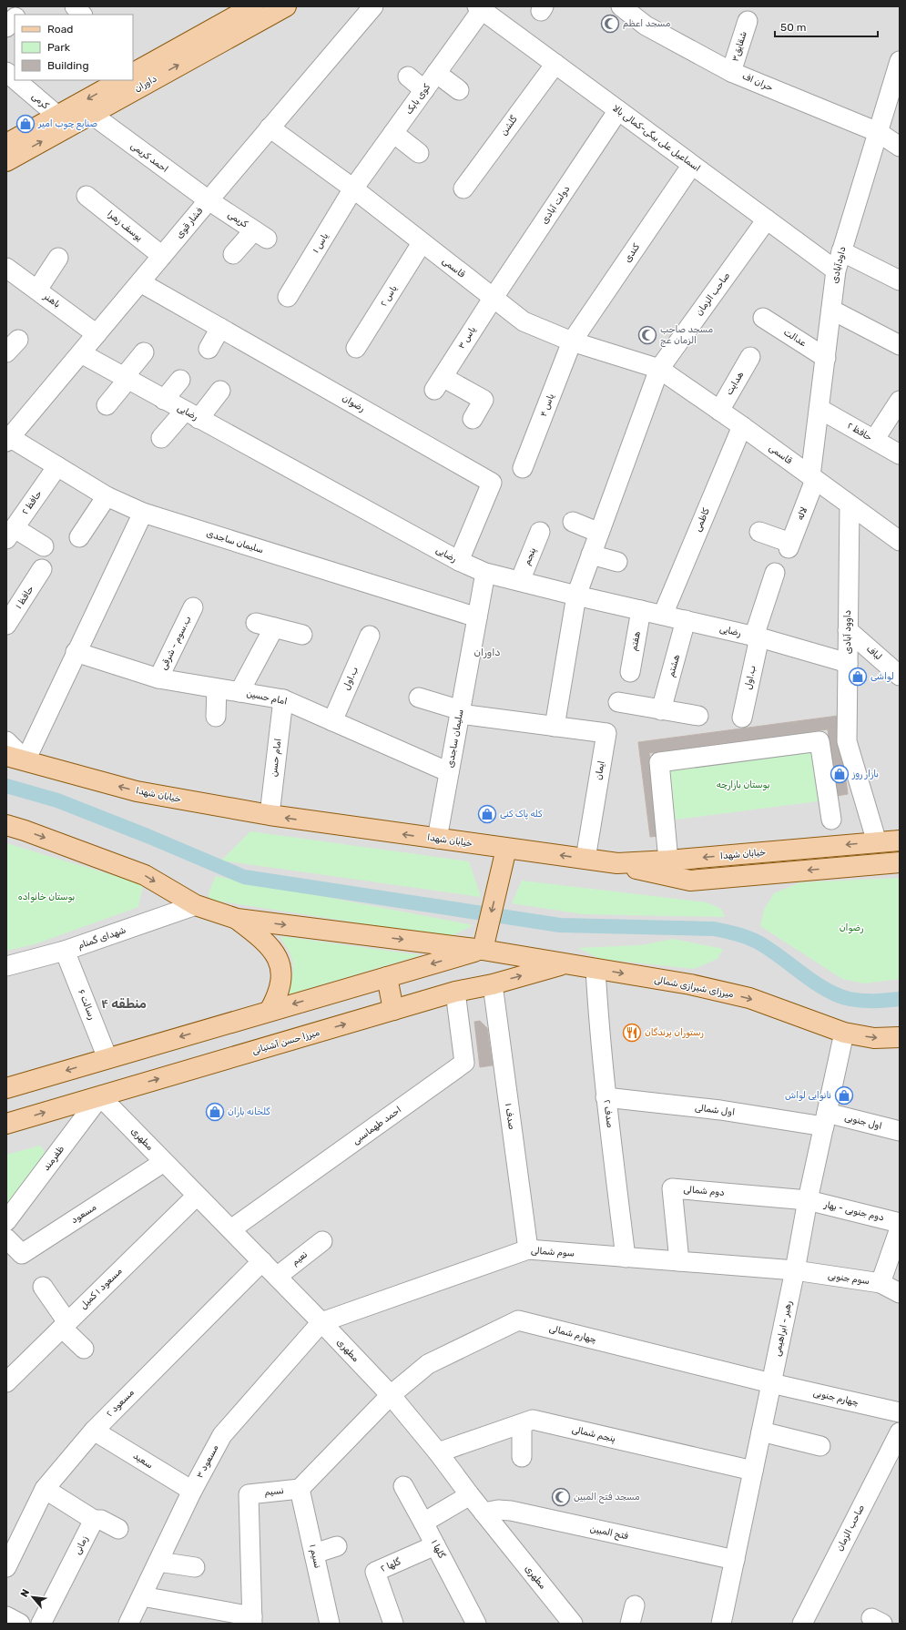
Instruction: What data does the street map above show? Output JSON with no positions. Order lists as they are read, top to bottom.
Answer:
{
  "streets": {
    "main road": [
      "داوران",
      "خیابان شهدا",
      "میرزای شیرازی شمالی",
      "میرزا حسن آشتیانی"
    ],
    "street": [
      "شقایق۳",
      "حران اف",
      "کوی بابک",
      "کرمی",
      "گلشن",
      "اسماعیل علی بیگی-کمالی بالا",
      "احمد کریمی",
      "دولت آبادی",
      "کریمی",
      "فشار قوی",
      "یوسف زهرا",
      "یاس ۱",
      "کندی",
      "داودآبادی",
      "قاسمی",
      "صاحب الزمان",
      "یاس ۲",
      "باهنر",
      "یاس ۳",
      "عدالت",
      "هدایت",
      "رضوان",
      "یاس ۴",
      "رضایی",
      "حافظ ۲",
      "لاله",
      "کاظمی",
      "سلیمان ساجدی",
      "پنجم",
      "حافظ ۱",
      "داوود آبادی",
      "هفتم",
      "ب.سوم - شرقی",
      "لباف",
      "هشتم",
      "ب.اول",
      "امام حسین",
      "امام حسن",
      "ایمان",
      "شهدای گمنام",
      "رسالت ۶",
      "اول شمالی",
      "صدف ۲",
      "صدف ۱",
      "اول جنوبی",
      "احمد طهماسبی",
      "مطهری",
      "ظفرمند",
      "دوم شمالی",
      "دوم جنوبی - بهار",
      "مسعود",
      "سوم شمالی",
      "نعیم",
      "سوم جنوبی",
      "مسعود ۱ کمیل",
      "رهبر - ابراهیمی",
      "چهارم شمالی",
      "چهارم جنوبی",
      "مسعود ۲",
      "پنجم شمالی",
      "سعید",
      "مسعود ۳",
      "نسیم",
      "فتح المبین",
      "زمانی",
      "گلها ۱",
      "نسیم ۱",
      "گلها ۲"
    ]
  },
  "crossings": [
    ["شقایق۳", "حران اف"],
    ["حران اف", "داودآبادی"],
    ["داوران", "کرمی"],
    ["داوران", "احمد کریمی"],
    ["کوی بابک", "اسماعیل علی بیگی-کمالی بالا"],
    ["کوی بابک", "یاس ۱"],
    ["کوی بابک", "قاسمی"],
    ["گلشن", "اسماعیل علی بیگی-کمالی بالا"],
    ["اسماعیل علی بیگی-کمالی بالا", "دولت آبادی"],
    ["اسماعیل علی بیگی-کمالی بالا", "کندی"],
    ["اسماعیل علی بیگی-کمالی بالا", "داودآبادی"],
    ["اسماعیل علی بیگی-کمالی بالا", "صاحب الزمان"],
    ["احمد کریمی", "کریمی"],
    ["احمد کریمی", "فشار قوی"],
    ["دولت آبادی", "قاسمی"],
    ["دولت آبادی", "یاس ۳"],
    ["کریمی", "فشار قوی"],
    ["فشار قوی", "یوسف زهرا"],
    ["فشار قوی", "قاسمی"],
    ["فشار قوی", "باهنر"],
    ["فشار قوی", "رضوان"],
    ["فشار قوی", "رضایی"],
    ["فشار قوی", "سلیمان ساجدی"],
    ["یاس ۱", "قاسمی"],
    ["کندی", "قاسمی"],
    ["کندی", "یاس ۴"],
    ["داودآبادی", "قاسمی"],
    ["داودآبادی", "عدالت"],
    ["داودآبادی", "حافظ ۲"],
    ["داودآبادی", "لاله"],
    ["قاسمی", "صاحب الزمان"],
    ["قاسمی", "یاس ۲"],
    ["قاسمی", "یاس ۳"],
    ["قاسمی", "هدایت"],
    ["قاسمی", "یاس ۴"],
    ["قاسمی", "لاله"],
    ["قاسمی", "کاظمی"],
    ["قاسمی", "داوود آبادی"],
    ["رضوان", "رضایی"],
    ["رضایی", "کاظمی"],
    ["رضایی", "سلیمان ساجدی"],
    ["رضایی", "پنجم"],
    ["رضایی", "داوود آبادی"],
    ["رضایی", "هفتم"],
    ["رضایی", "هشتم"],
    ["رضایی", "ب.اول"],
    ["حافظ ۲", "سلیمان ساجدی"],
    ["سلیمان ساجدی", "امام حسین"],
    ["سلیمان ساجدی", "ایمان"],
    ["سلیمان ساجدی", "خیابان شهدا"],
    ["داوود آبادی", "لباف"],
    ["داوود آبادی", "خیابان شهدا"],
    ["ب.سوم - شرقی", "امام حسین"],
    ["ب.اول", "امام حسین"],
    ["امام حسین", "امام حسن"],
    ["امام حسن", "خیابان شهدا"],
    ["ایمان", "خیابان شهدا"],
    ["شهدای گمنام", "رسالت ۶"],
    ["میرزای شیرازی شمالی", "میرزا حسن آشتیانی"],
    ["میرزای شیرازی شمالی", "صدف ۲"],
    ["میرزای شیرازی شمالی", "رهبر - ابراهیمی"],
    ["میرزا حسن آشتیانی", "صدف ۱"],
    ["میرزا حسن آشتیانی", "احمد طهماسبی"],
    ["میرزا حسن آشتیانی", "مطهری"],
    ["میرزا حسن آشتیانی", "ظفرمند"],
    ["اول شمالی", "صدف ۲"],
    ["اول شمالی", "اول جنوبی"],
    ["اول شمالی", "رهبر - ابراهیمی"],
    ["صدف ۲", "سوم شمالی"],
    ["صدف ۱", "سوم شمالی"],
    ["اول جنوبی", "رهبر - ابراهیمی"],
    ["احمد طهماسبی", "مطهری"],
    ["مطهری", "ظفرمند"],
    ["مطهری", "مسعود"],
    ["مطهری", "سوم شمالی"],
    ["مطهری", "نعیم"],
    ["مطهری", "مسعود ۱ کمیل"],
    ["مطهری", "چهارم شمالی"],
    ["مطهری", "مسعود ۲"],
    ["مطهری", "پنجم شمالی"],
    ["مطهری", "مسعود ۳"],
    ["مطهری", "فتح المبین"],
    ["دوم شمالی", "دوم جنوبی - بهار"],
    ["دوم شمالی", "سوم شمالی"],
    ["دوم شمالی", "رهبر - ابراهیمی"],
    ["دوم جنوبی - بهار", "رهبر - ابراهیمی"],
    ["سوم شمالی", "سوم جنوبی"],
    ["سوم شمالی", "رهبر - ابراهیمی"],
    ["سوم شمالی", "مسعود ۳"],
    ["سوم جنوبی", "رهبر - ابراهیمی"],
    ["رهبر - ابراهیمی", "چهارم شمالی"],
    ["رهبر - ابراهیمی", "چهارم جنوبی"],
    ["رهبر - ابراهیمی", "پنجم شمالی"],
    ["رهبر - ابراهیمی", "فتح المبین"],
    ["چهارم شمالی", "چهارم جنوبی"],
    ["مسعود ۲", "سعید"],
    ["سعید", "مسعود ۳"],
    ["نسیم", "نسیم ۱"],
    ["گلها ۱", "گلها ۲"]
  ],
  "districts": ["داوران", "منطقه ۴"],
  "parks": ["بوستان بازارچه", "بوستان خانواده", "رضوان"],
  "places": {
    "mosque": ["مسجد اعظم", "مسجد صاحب الزمان عج", "مسجد فتح المبین"],
    "shop": [
      "صنایع چوب امیر",
      "لواشی",
      "بازار روز",
      "کله پاک کنی",
      "نانوایی لواش",
      "گلخانه باران"
    ],
    "restaurant": ["رستوران پرندگان"]
  },
  "legend": ["Road", "Park", "Building"],
  "scale_bar": "50 m",
  "north": "top left"
}
